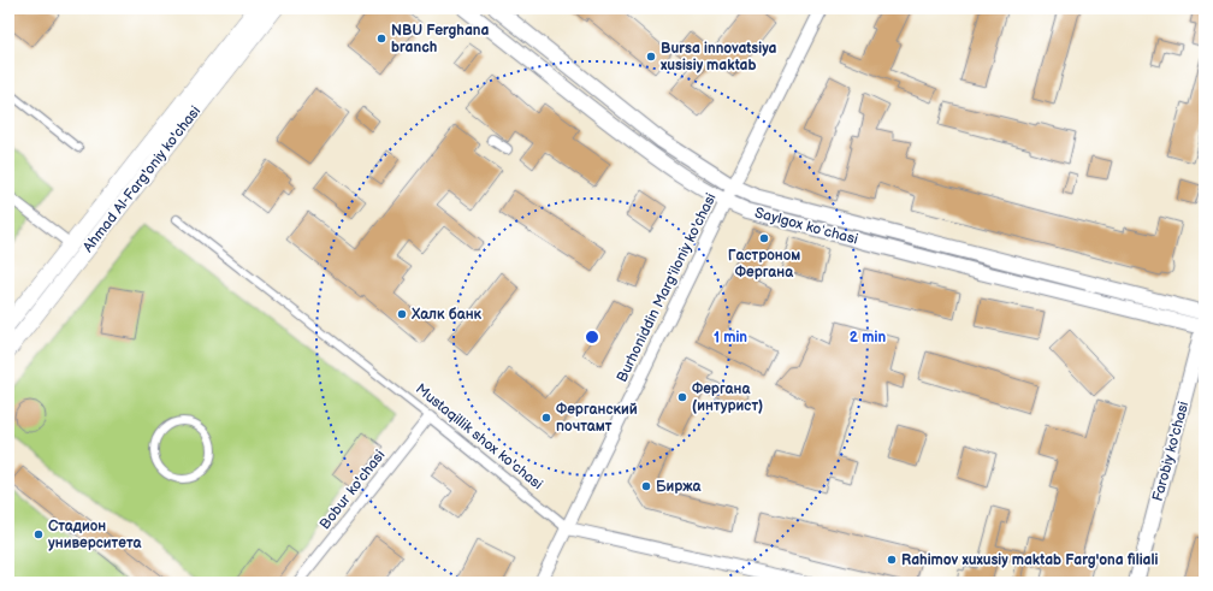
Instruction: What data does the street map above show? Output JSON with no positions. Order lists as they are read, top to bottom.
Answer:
{
  "streets": {
    "main road": ["Ahmad Al-Farg'oniy ko'chasi", "Saylgox koʻchasi", "Farobiy ko'chasi"],
    "street": ["Burhoniddin Marg'iloniy ko'chasi", "Mustaqillik shox ko'chasi", "Bobur ko'chasi"]
  },
  "crossings": [
    ["Saylgox koʻchasi", "Burhoniddin Marg'iloniy ko'chasi"],
    ["Saylgox koʻchasi", "Farobiy ko'chasi"],
    ["Burhoniddin Marg'iloniy ko'chasi", "Mustaqillik shox ko'chasi"],
    ["Mustaqillik shox ko'chasi", "Bobur ko'chasi"]
  ],
  "places": [
    "NBU Ferghana branch",
    "Bursa innovatsiya xusisiy maktab",
    "Гастроном Фергана",
    "Халк банк",
    "Фергана (интурист)",
    "Ферганский почтамт",
    "Биржа",
    "Стадион университета",
    "Rahimov xuxusiy maktab Farg'ona filiali"
  ],
  "rings": ["1 min", "2 min"]
}
